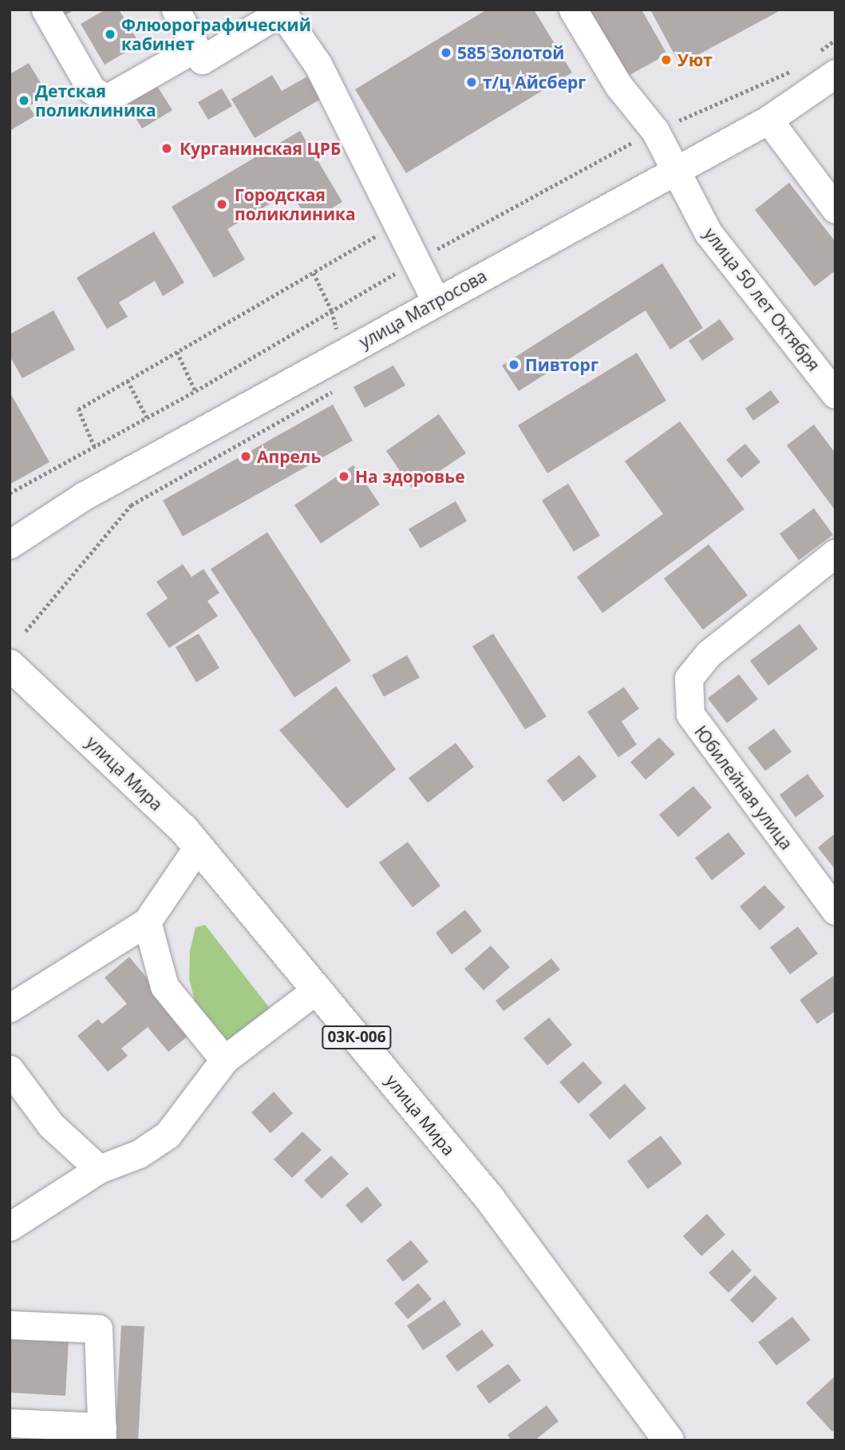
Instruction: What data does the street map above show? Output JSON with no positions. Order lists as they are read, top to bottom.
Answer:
{
  "streets": {
    "main road": ["улица Мира", "03К-006"],
    "street": ["улица 50 лет Октября", "улица Матросова", "Юбилейная улица"]
  },
  "crossings": [
    ["улица 50 лет Октября", "улица Матросова"]
  ],
  "places": [
    "Флюорографический кабинет",
    "585 Золотой",
    "Уют",
    "т/ц Айсберг",
    "Детская поликлиника",
    "Курганинская ЦРБ",
    "Городская поликлиника",
    "Пивторг",
    "Апрель",
    "На здоровье"
  ]
}
